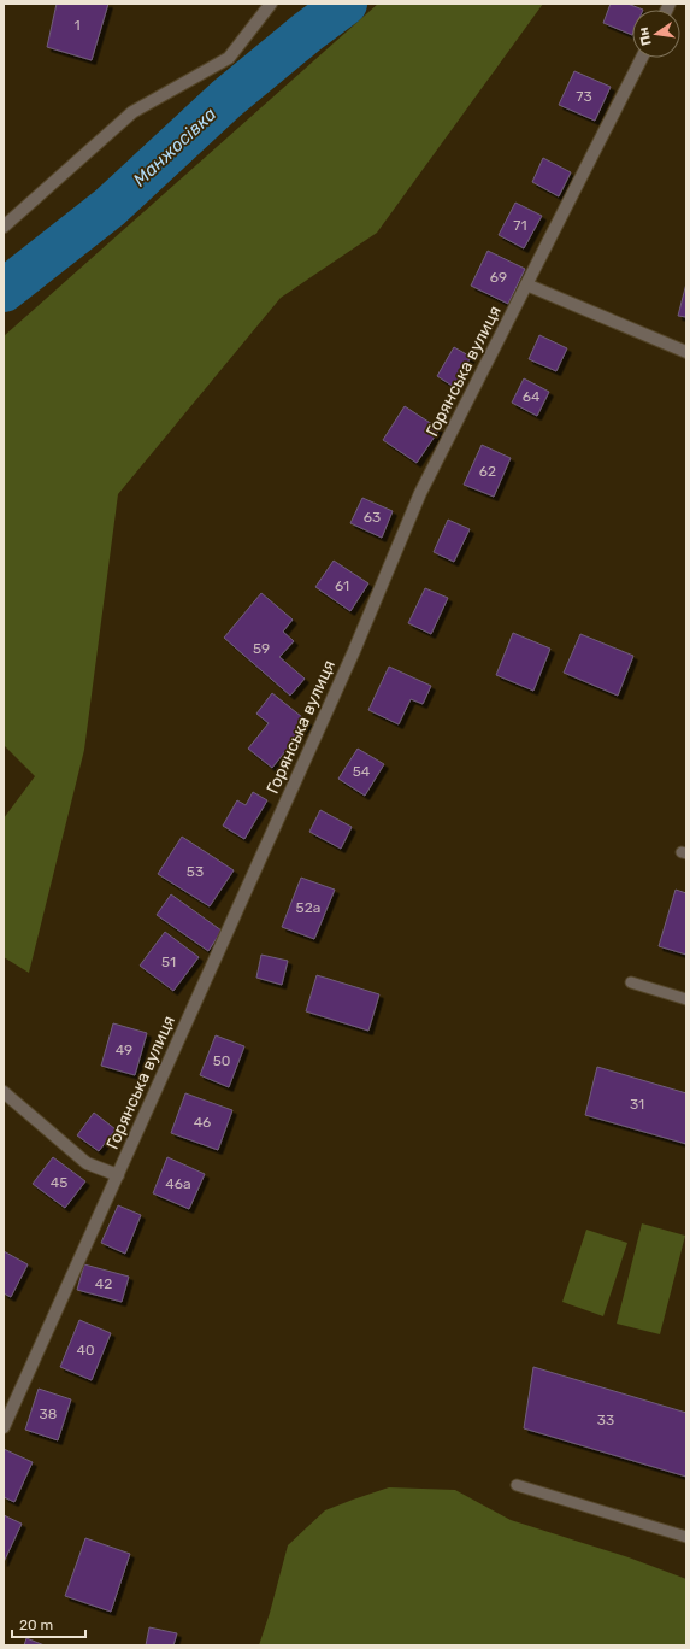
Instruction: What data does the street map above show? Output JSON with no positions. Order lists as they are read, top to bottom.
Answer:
{
  "streets": {
    "street": ["Горянська вулиця"]
  },
  "water": ["Манжосівка"],
  "house_numbers": [
    "1",
    "73",
    "71",
    "69",
    "64",
    "62",
    "63",
    "61",
    "59",
    "54",
    "53",
    "52а",
    "51",
    "49",
    "50",
    "31",
    "46",
    "45",
    "46а",
    "42",
    "40",
    "38",
    "33"
  ],
  "scale_bar": "20 m",
  "north": "left"
}
